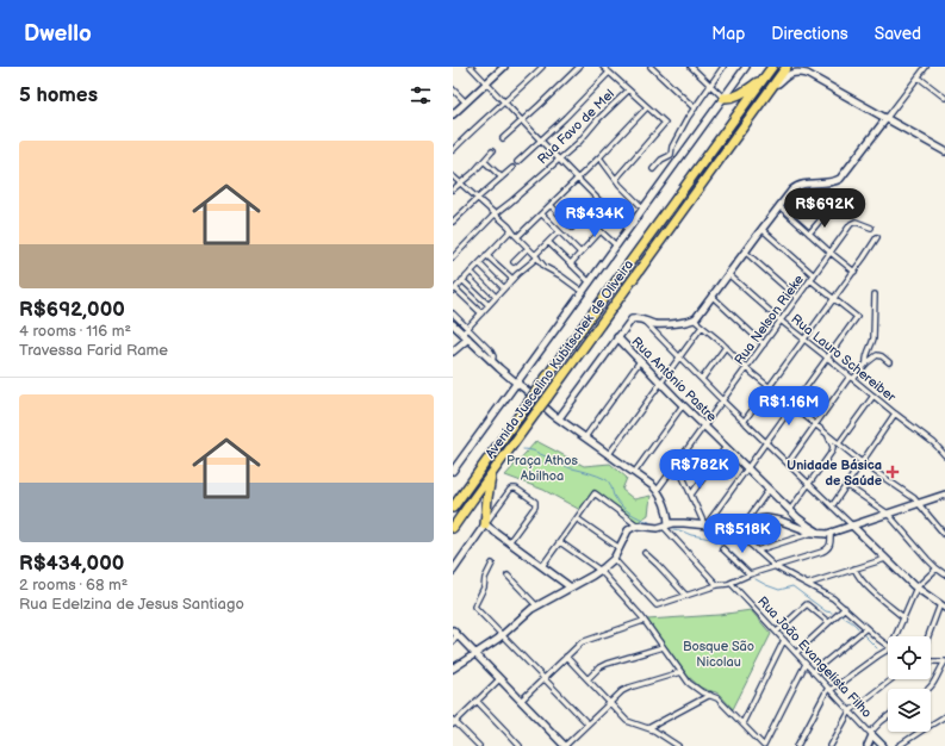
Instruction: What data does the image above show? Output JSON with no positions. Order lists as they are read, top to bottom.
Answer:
{
  "streets": {
    "highway": ["Avenida Juscelino Kubitschek de Oliveira"],
    "street": [
      "Rua Favo de Mel",
      "Rua Nelson Rieke",
      "Rua Lauro Schereiber",
      "Rua Antônio Pastre",
      "Rua João Evangelista Filho"
    ]
  },
  "crossings": [
    ["Rua Nelson Rieke", "Rua Lauro Schereiber"],
    ["Rua Nelson Rieke", "Rua Antônio Pastre"]
  ],
  "parks": ["Praça Athos Abilhoa", "Bosque São Nicolau"],
  "places": {
    "health": ["Unidade Básica de Saúde"]
  },
  "page": {
    "header": "Dwello",
    "nav": ["Map", "Directions", "Saved"],
    "heading": "5 homes",
    "list": [
      {
        "name": "R$692,000",
        "note": "4 rooms · 116 m² · Travessa Farid Rame"
      },
      {
        "name": "R$434,000",
        "note": "2 rooms · 68 m² · Rua Edelzina de Jesus Santiago"
      }
    ],
    "price": [
      "R$692K",
      "R$434K",
      "R$1.16M",
      "R$782K",
      "R$518K"
    ]
  }
}
